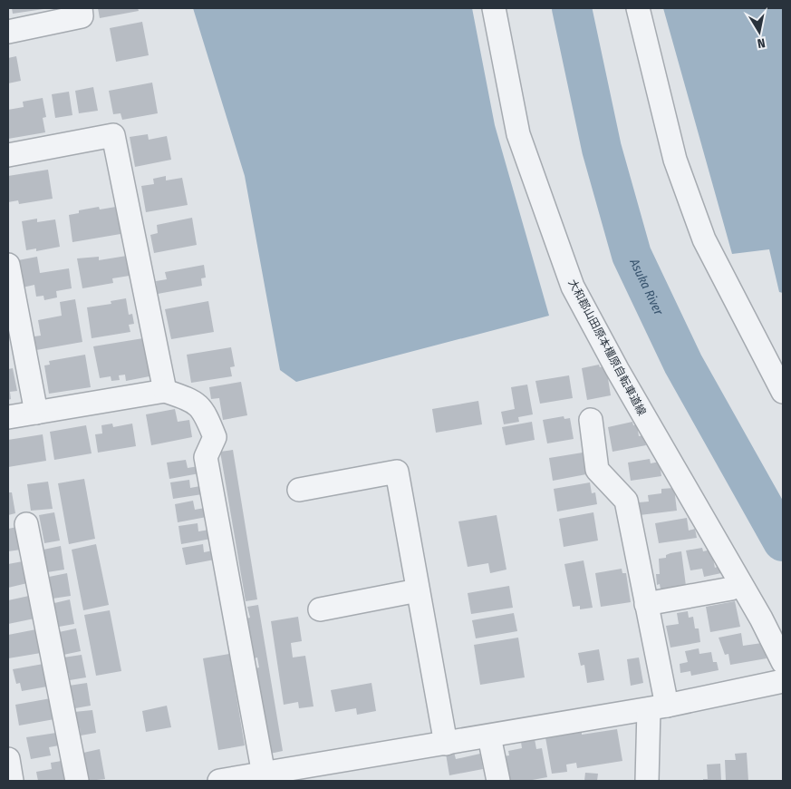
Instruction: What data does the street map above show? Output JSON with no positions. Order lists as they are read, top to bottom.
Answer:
{
  "streets": {
    "street": ["大和郡山田原本橿原自転車道線"]
  },
  "water": ["Asuka River"],
  "north": "bottom"
}
